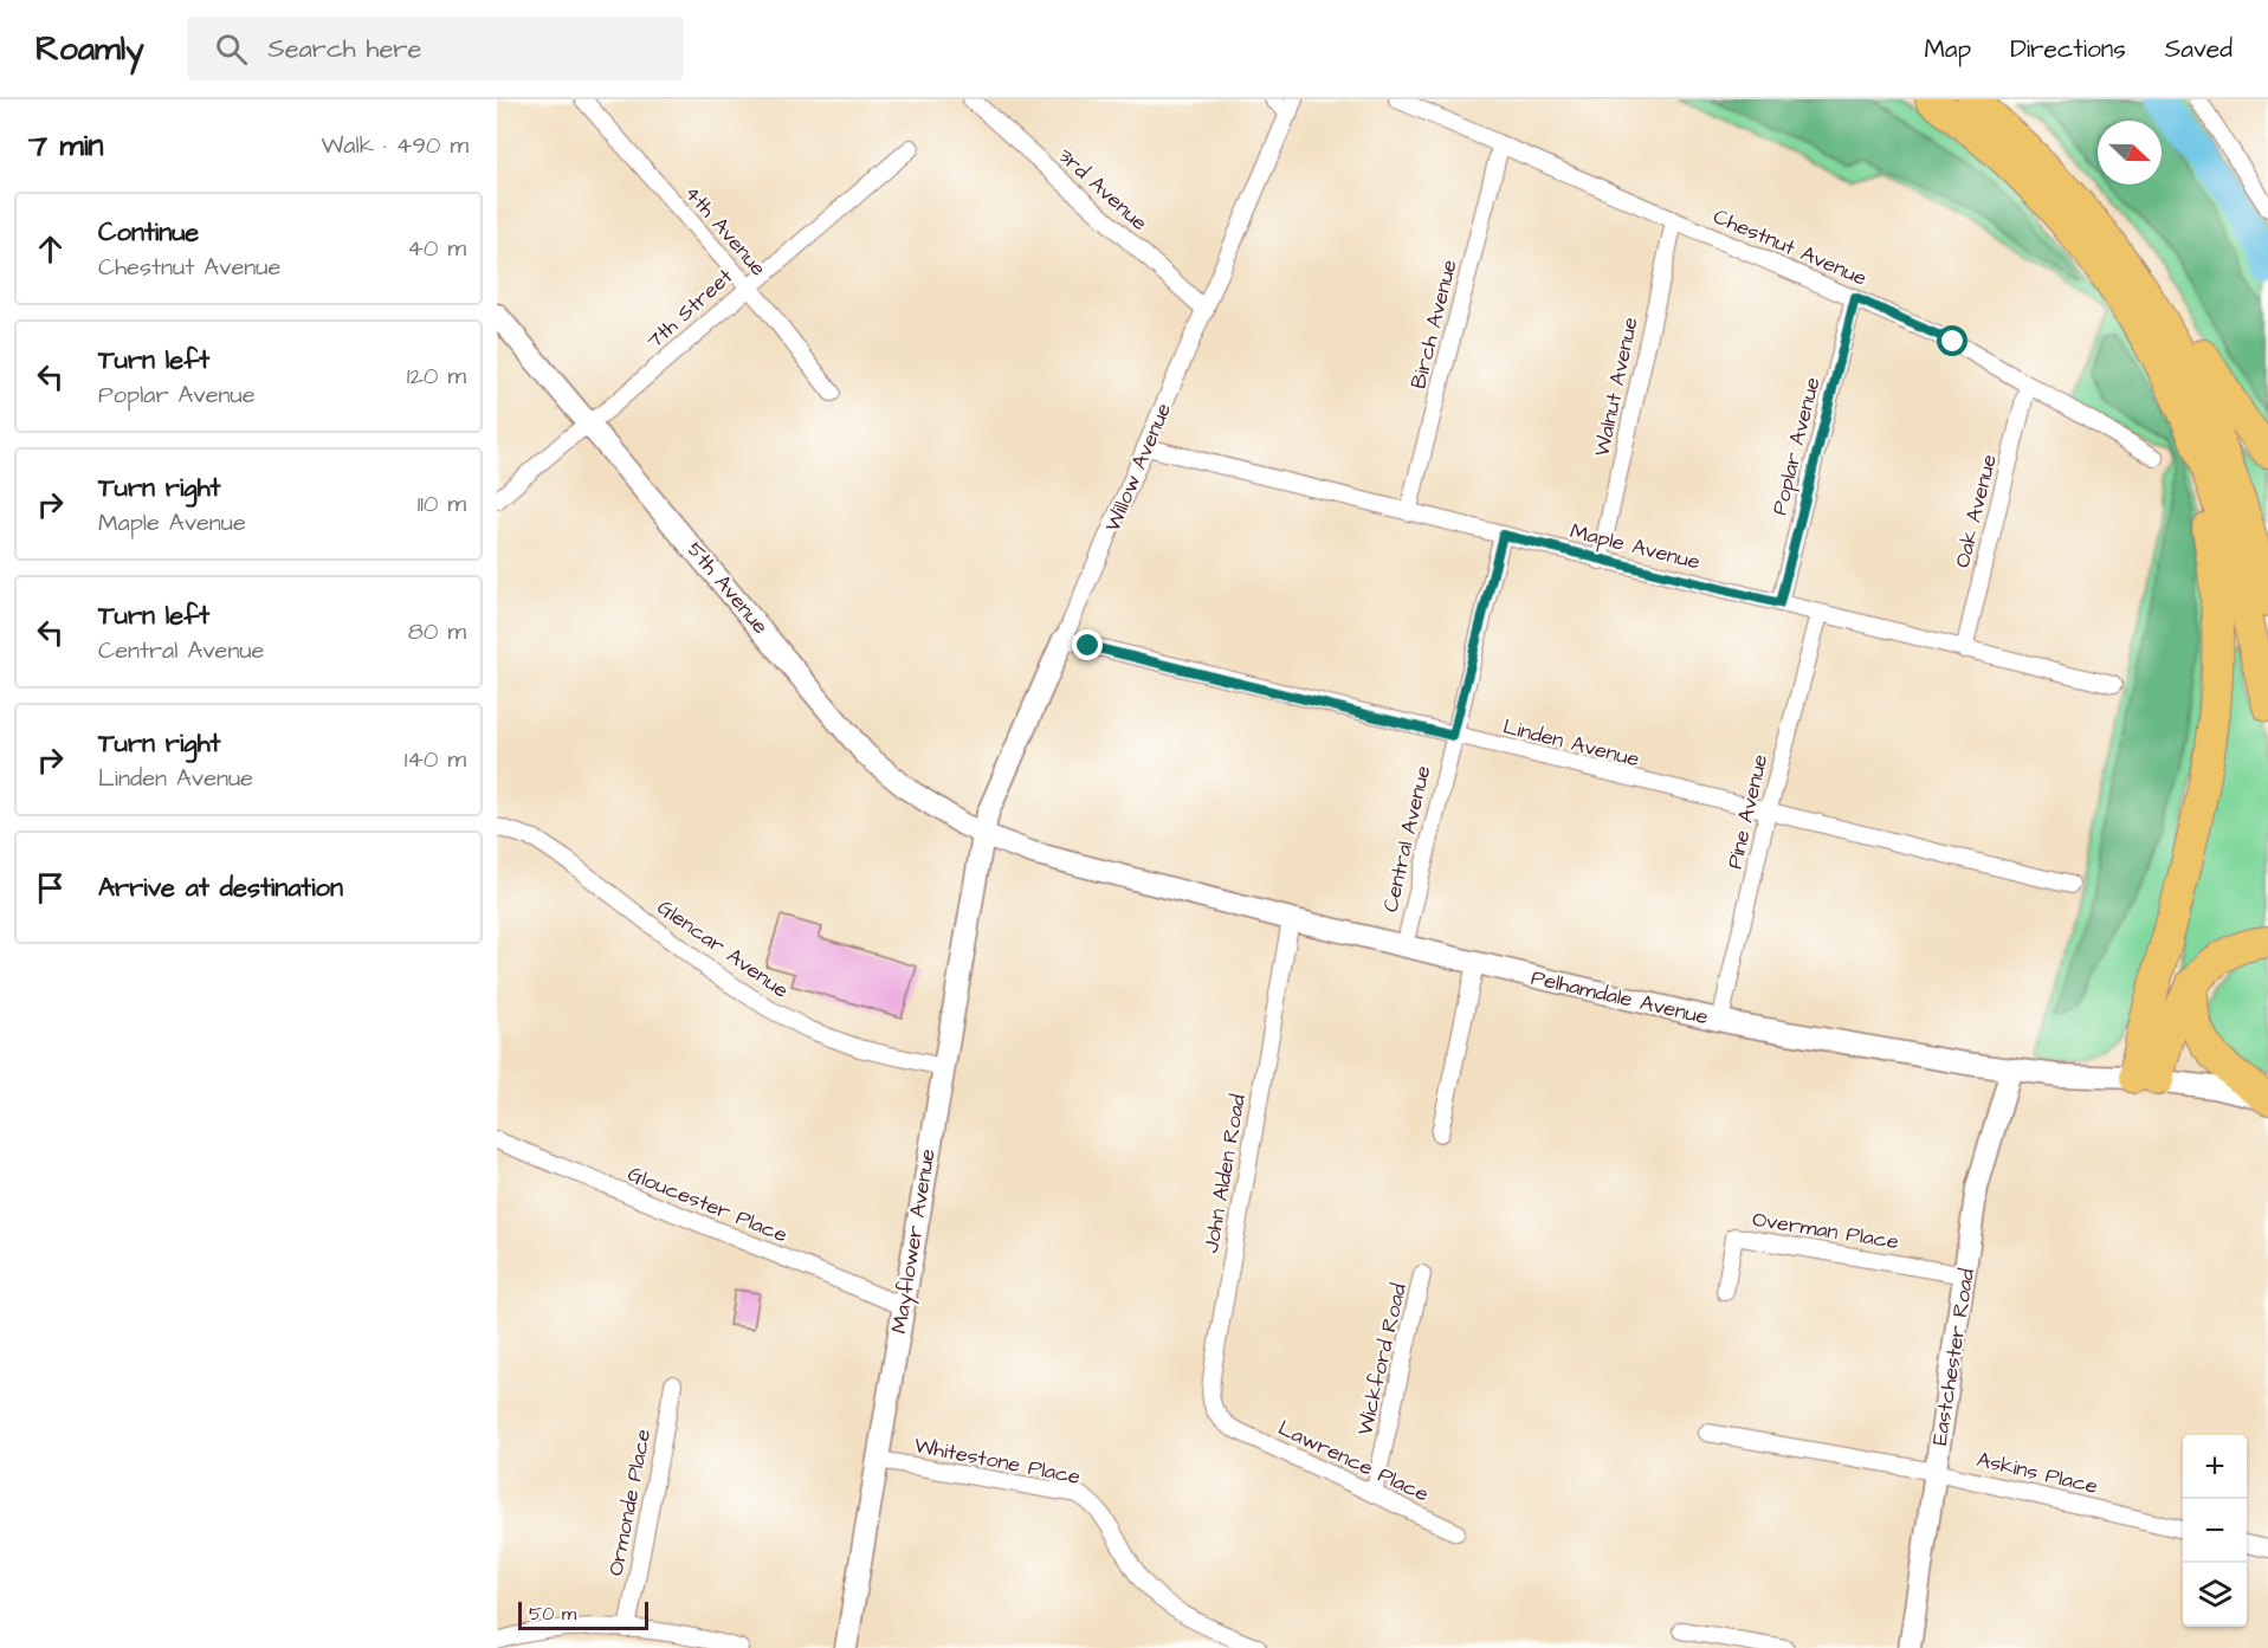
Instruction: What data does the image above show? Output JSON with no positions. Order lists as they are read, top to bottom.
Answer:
{
  "streets": {
    "street": [
      "3rd Avenue",
      "4th Avenue",
      "Chestnut Avenue",
      "7th Street",
      "Birch Avenue",
      "Walnut Avenue",
      "Poplar Avenue",
      "Willow Avenue",
      "Oak Avenue",
      "Maple Avenue",
      "5th Avenue",
      "Linden Avenue",
      "Pine Avenue",
      "Central Avenue",
      "Glencar Avenue",
      "Pelhamdale Avenue",
      "John Alden Road",
      "Gloucester Place",
      "Overman Place",
      "Mayflower Avenue",
      "Eastchester Road",
      "Wickford Road",
      "Whitestone Place",
      "Lawrence Place",
      "Askins Place",
      "Ormonde Place"
    ]
  },
  "crossings": [
    ["3rd Avenue", "Willow Avenue"],
    ["4th Avenue", "7th Street"],
    ["Chestnut Avenue", "Birch Avenue"],
    ["Chestnut Avenue", "Walnut Avenue"],
    ["Chestnut Avenue", "Poplar Avenue"],
    ["Chestnut Avenue", "Oak Avenue"],
    ["7th Street", "5th Avenue"],
    ["Birch Avenue", "Maple Avenue"],
    ["Walnut Avenue", "Maple Avenue"],
    ["Poplar Avenue", "Maple Avenue"],
    ["Willow Avenue", "Maple Avenue"],
    ["Willow Avenue", "5th Avenue"],
    ["Willow Avenue", "Linden Avenue"],
    ["Willow Avenue", "Pelhamdale Avenue"],
    ["Willow Avenue", "Mayflower Avenue"],
    ["Oak Avenue", "Maple Avenue"],
    ["Maple Avenue", "Pine Avenue"],
    ["Maple Avenue", "Central Avenue"],
    ["5th Avenue", "Pelhamdale Avenue"],
    ["5th Avenue", "Mayflower Avenue"],
    ["Linden Avenue", "Pine Avenue"],
    ["Linden Avenue", "Central Avenue"],
    ["Pine Avenue", "Pelhamdale Avenue"],
    ["Central Avenue", "Pelhamdale Avenue"],
    ["Glencar Avenue", "Mayflower Avenue"],
    ["Pelhamdale Avenue", "John Alden Road"],
    ["Pelhamdale Avenue", "Mayflower Avenue"],
    ["Pelhamdale Avenue", "Eastchester Road"],
    ["John Alden Road", "Lawrence Place"],
    ["Gloucester Place", "Mayflower Avenue"],
    ["Overman Place", "Eastchester Road"],
    ["Mayflower Avenue", "Whitestone Place"],
    ["Eastchester Road", "Askins Place"],
    ["Wickford Road", "Lawrence Place"]
  ],
  "scale_bar": "50 m",
  "north": "right",
  "page": {
    "header": "Roamly",
    "search": "Search here",
    "nav": ["Map", "Directions", "Saved"],
    "heading": ["7 min", "Walk · 490 m"],
    "list": [
      ["Continue", "Chestnut Avenue", "40 m"],
      ["Turn left", "Poplar Avenue", "120 m"],
      ["Turn right", "Maple Avenue", "110 m"],
      ["Turn left", "Central Avenue", "80 m"],
      ["Turn right", "Linden Avenue", "140 m"],
      "Arrive at destination"
    ],
    "map_buttons": ["+", "−"],
    "scale": "50 m"
  }
}
